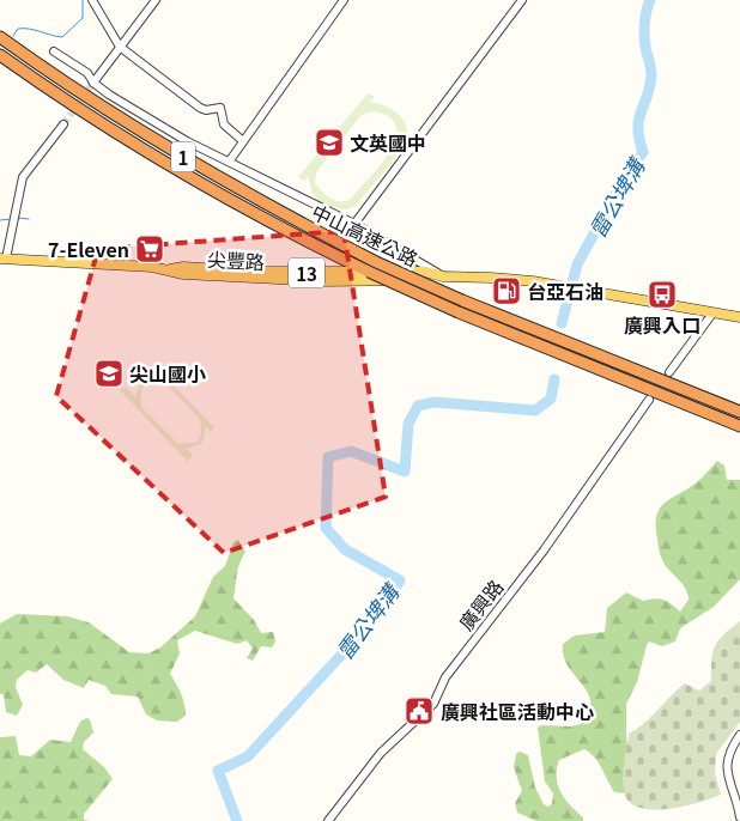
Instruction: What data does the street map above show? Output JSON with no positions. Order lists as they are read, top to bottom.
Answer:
{
  "streets": {
    "highway": ["1", "中山高速公路"],
    "main road": ["尖豐路", "13"],
    "street": ["廣興路"]
  },
  "crossings": [
    ["尖豐路", "13"]
  ],
  "water": ["雷公埤溝"],
  "places": {
    "school or university": ["文英國中", "尖山國小"],
    "supermarket": ["7-Eleven"],
    "fuel station": ["台亞石油"],
    "bus stop": ["廣興入口"],
    "public building": ["廣興社區活動中心"]
  }
}
